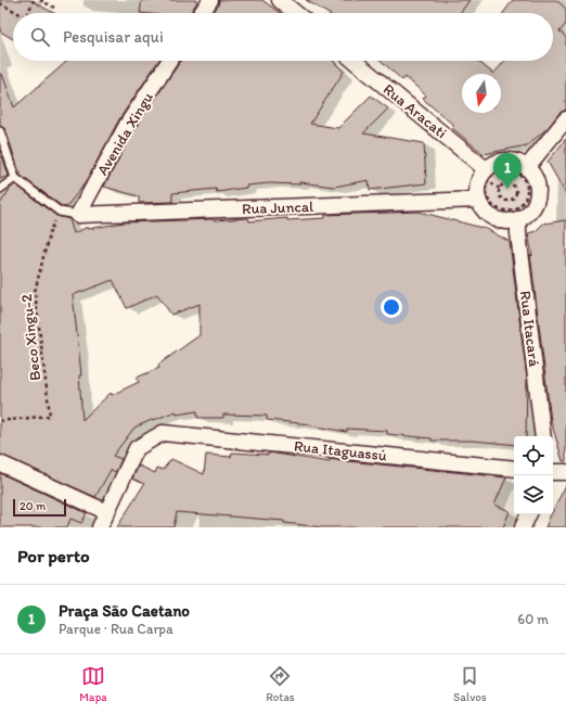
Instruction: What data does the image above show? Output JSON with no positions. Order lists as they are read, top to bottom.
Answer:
{
  "streets": {
    "street": [
      "Rua Aracati",
      "Avenida Xingu",
      "Rua Juncal",
      "Rua Itacará",
      "Rua Itaguassú"
    ],
    "path": ["Beco Xingu-2"]
  },
  "crossings": [
    ["Avenida Xingu", "Rua Juncal"]
  ],
  "scale_bar": "20 m",
  "north": "bottom",
  "page": {
    "search": "Pesquisar aqui",
    "pins": "1",
    "scale": "20 m",
    "heading": "Por perto",
    "list": [
      {
        "mark": "1",
        "name": "Praça São Caetano",
        "note": "Parque · Rua Carpa",
        "value": "60 m"
      }
    ],
    "nav": ["Mapa", "Rotas", "Salvos"]
  }
}
